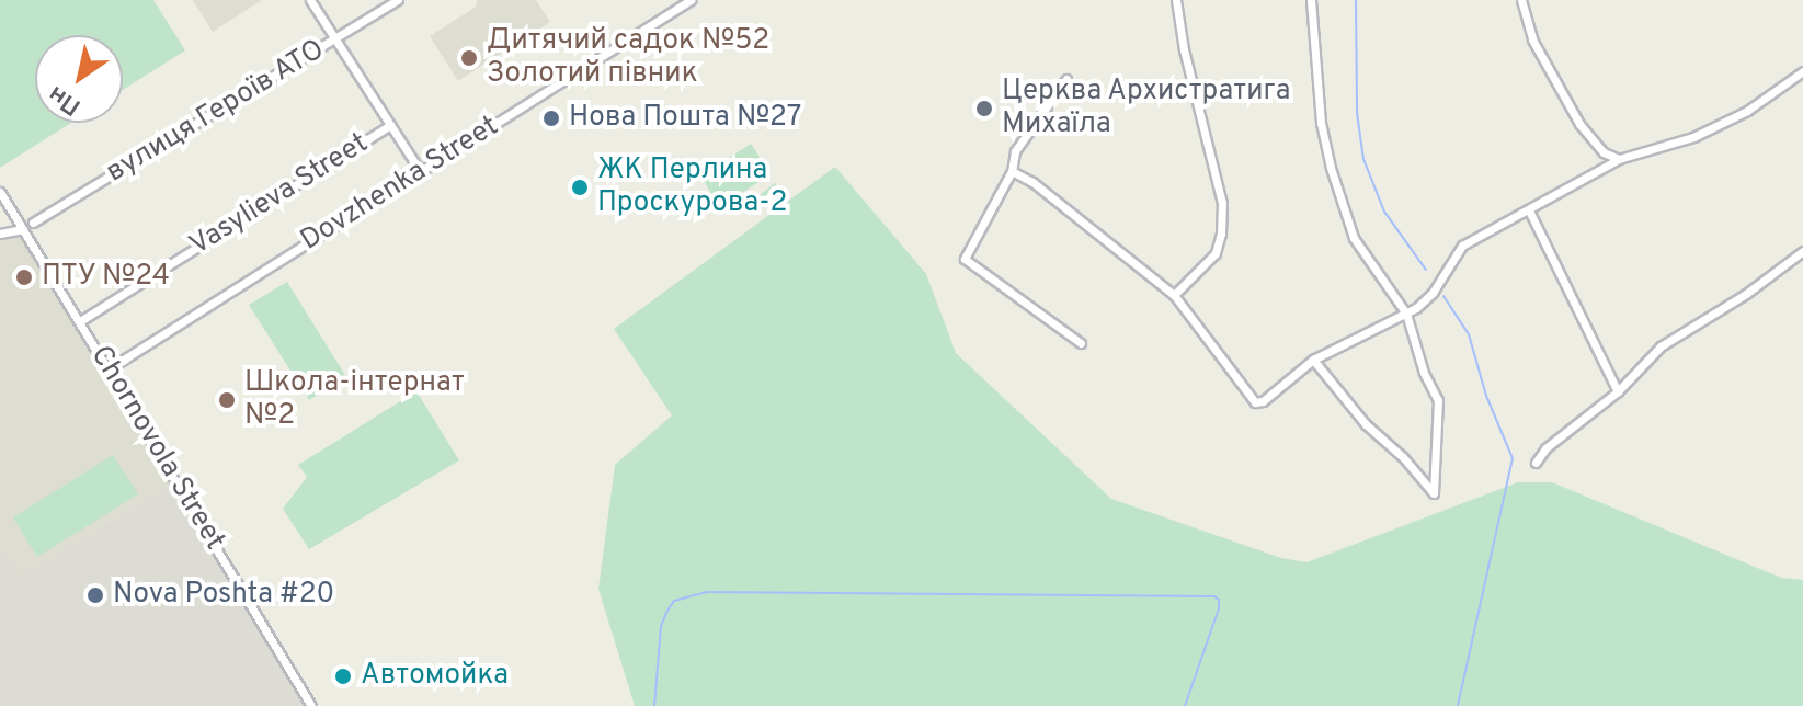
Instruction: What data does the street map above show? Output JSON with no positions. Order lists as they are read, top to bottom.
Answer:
{
  "streets": {
    "street": [
      "вулиця Героїв АТО",
      "Dovzhenka Street",
      "Vasylieva Street",
      "Chornovola Street"
    ]
  },
  "crossings": [
    ["Dovzhenka Street", "Chornovola Street"],
    ["Vasylieva Street", "Chornovola Street"]
  ],
  "places": [
    "Дитячий садок №52 Золотий півник",
    "Церква Архистратига Михаїла",
    "Нова Пошта №27",
    "ЖК Перлина Проскурова-2",
    "ПТУ №24",
    "Школа-інтернат №2",
    "Nova Poshta #20",
    "Автомойка"
  ],
  "north": "bottom left"
}
